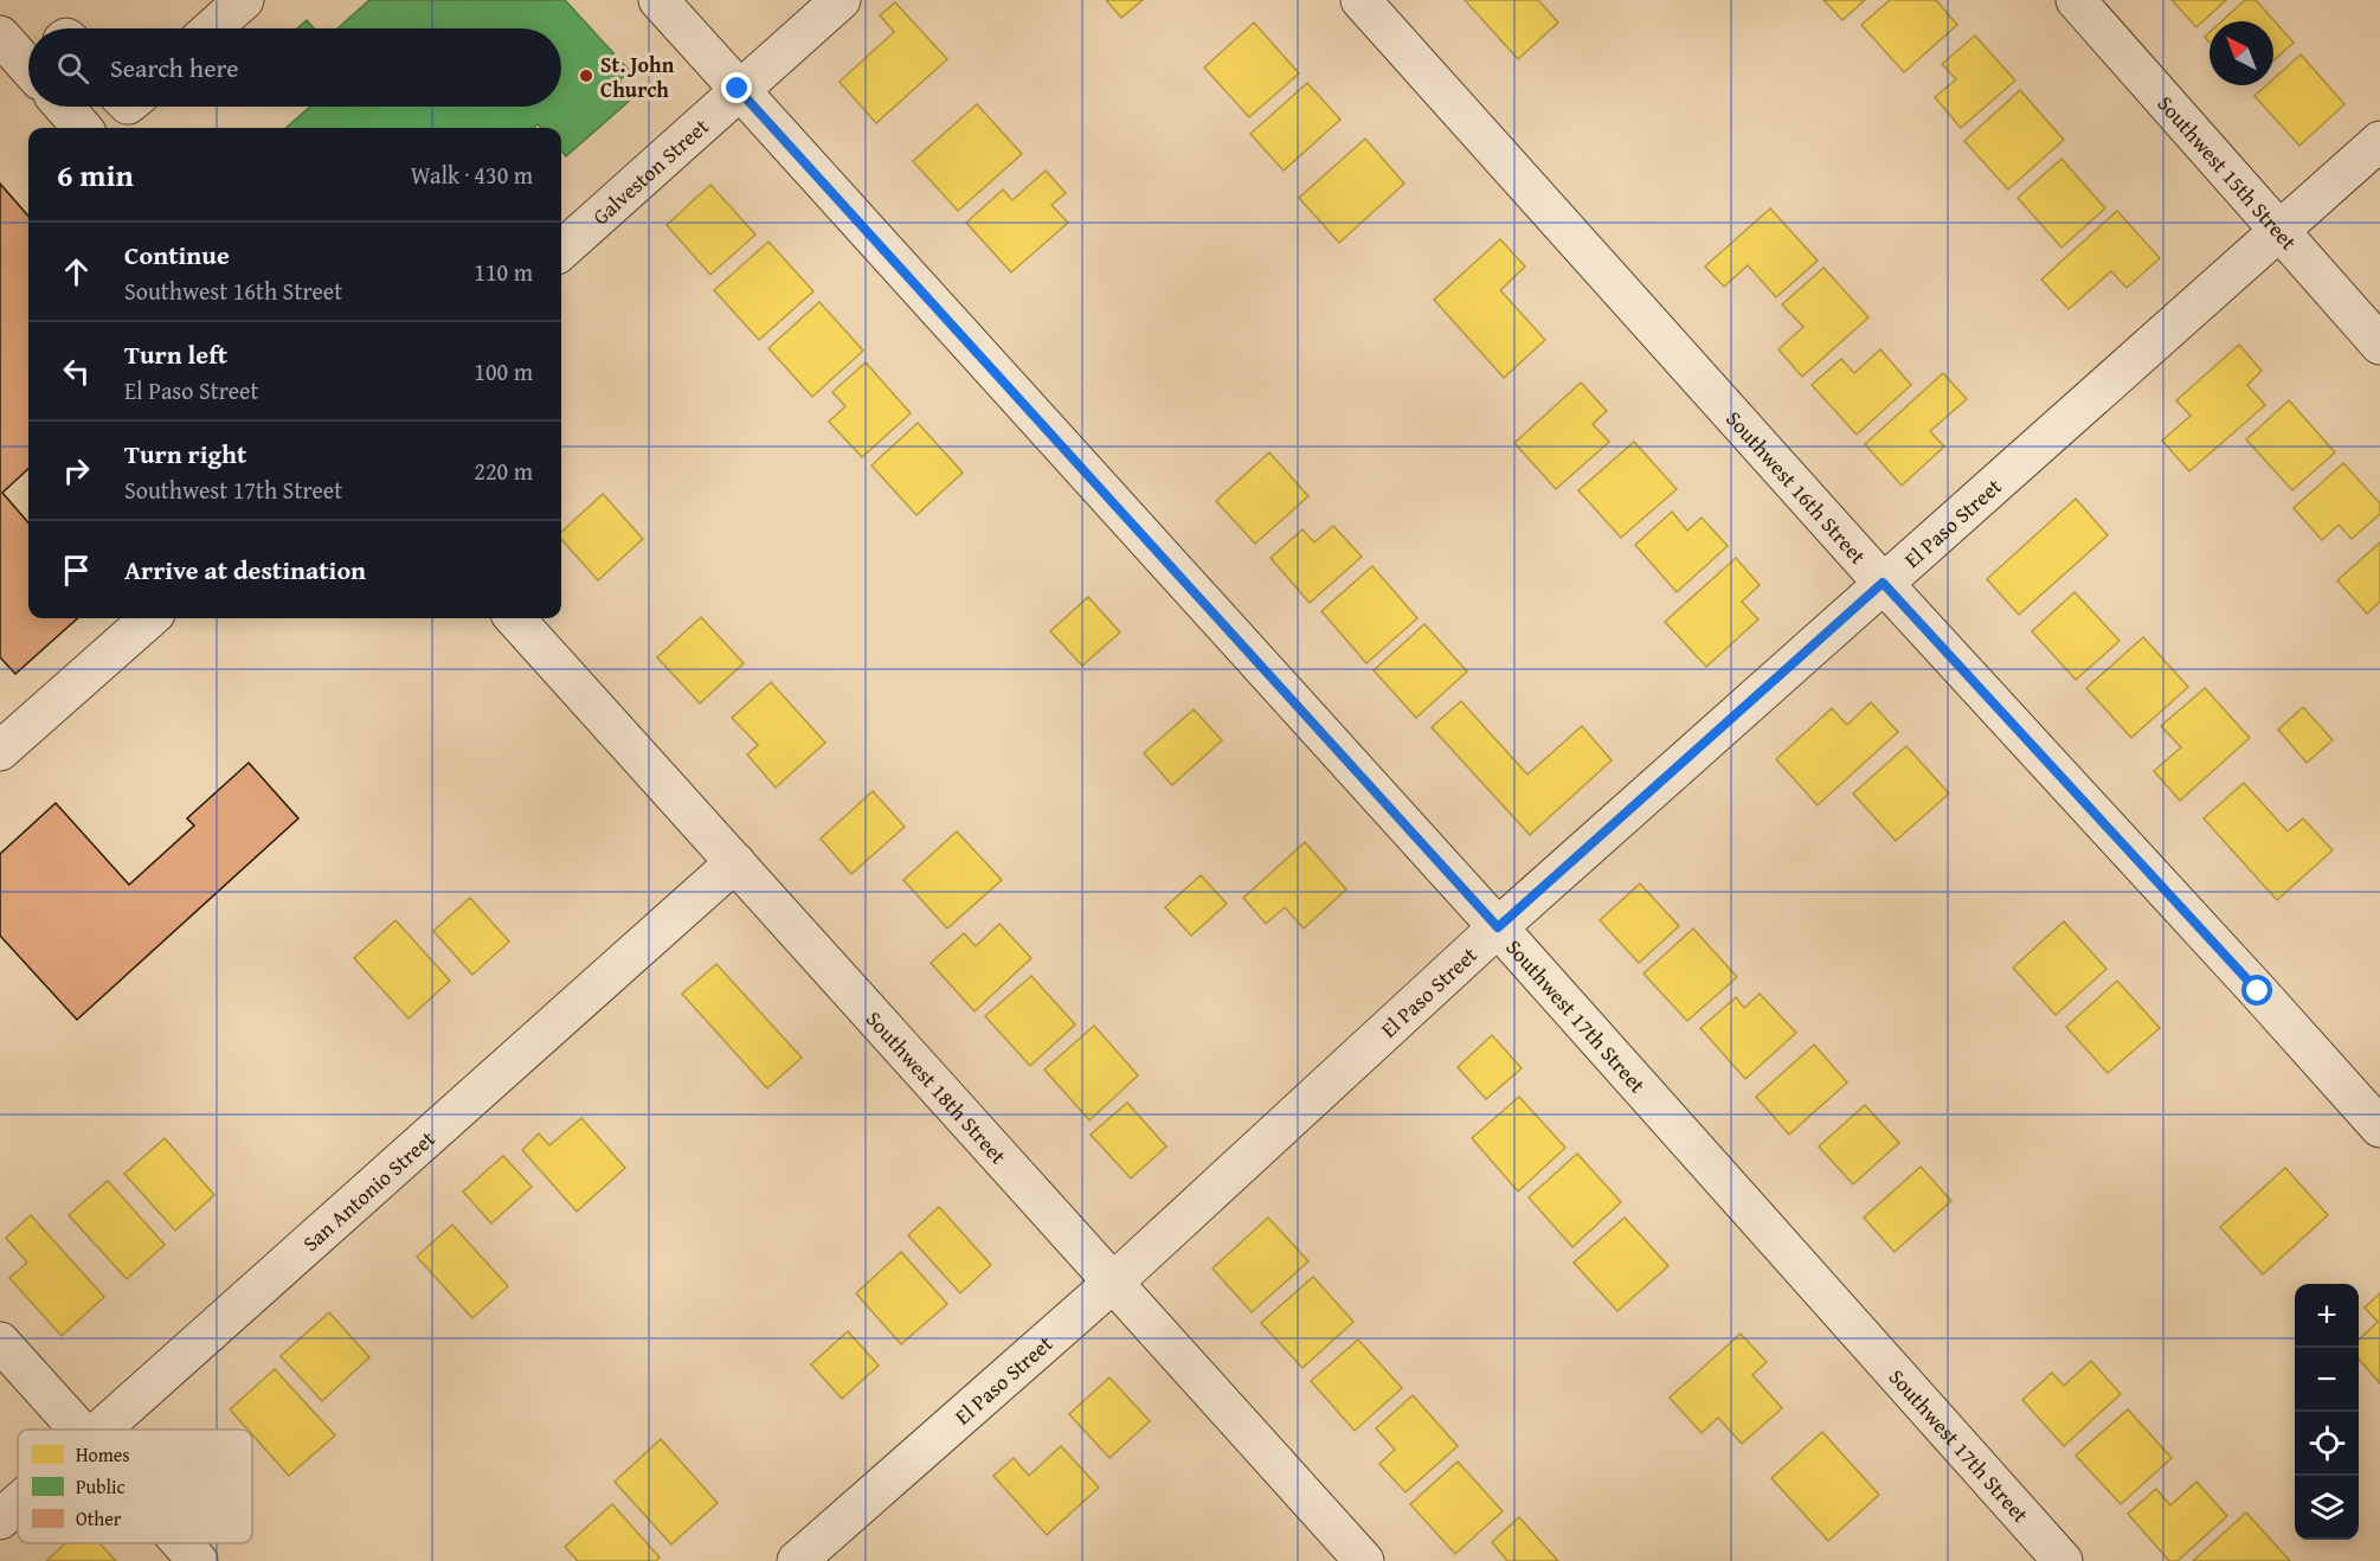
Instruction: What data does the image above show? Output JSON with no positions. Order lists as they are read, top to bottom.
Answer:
{
  "streets": {
    "street": [
      "Galveston Street",
      "Southwest 15th Street",
      "Southwest 16th Street",
      "El Paso Street",
      "Southwest 17th Street",
      "Southwest 18th Street",
      "San Antonio Street"
    ]
  },
  "crossings": [
    ["Galveston Street", "Southwest 17th Street"],
    ["Southwest 15th Street", "El Paso Street"],
    ["Southwest 16th Street", "El Paso Street"],
    ["El Paso Street", "Southwest 17th Street"],
    ["El Paso Street", "Southwest 18th Street"],
    ["Southwest 18th Street", "San Antonio Street"]
  ],
  "places": ["St. John Church"],
  "legend": ["Homes", "Public", "Other"],
  "north": "top left",
  "page": {
    "search": "Search here",
    "heading": ["6 min", "Walk · 430 m"],
    "list": [
      ["Continue", "Southwest 16th Street", "110 m"],
      ["Turn left", "El Paso Street", "100 m"],
      ["Turn right", "Southwest 17th Street", "220 m"],
      "Arrive at destination"
    ],
    "map_buttons": ["+", "−"]
  }
}
